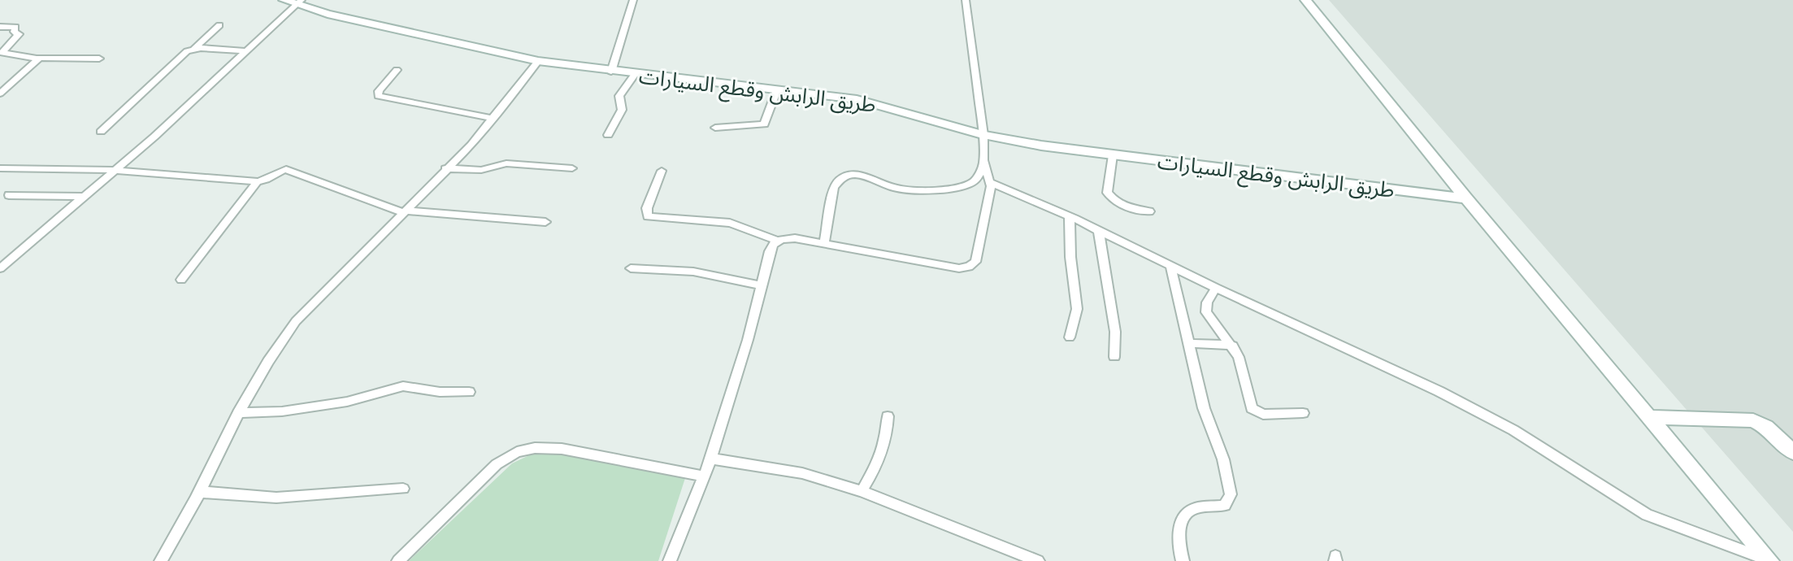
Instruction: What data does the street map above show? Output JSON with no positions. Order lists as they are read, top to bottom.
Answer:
{
  "streets": {
    "main road": ["طريق الرابش وقطع السيارات"]
  }
}
